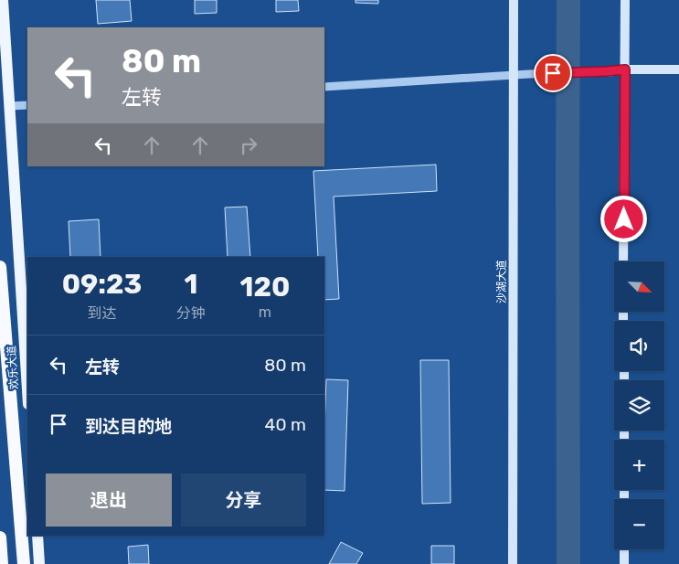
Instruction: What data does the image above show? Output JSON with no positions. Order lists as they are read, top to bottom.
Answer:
{
  "streets": {
    "highway": ["欢乐大道"],
    "main road": ["沙湖大道"]
  },
  "north": "bottom right",
  "page": {
    "turn": ["80 m", "左转"],
    "eta": [
      "09:23",
      "到达",
      "1",
      "分钟",
      "120",
      "m"
    ],
    "map_buttons": ["+", "−"],
    "list": [
      {
        "name": "左转",
        "value": "80 m"
      },
      {
        "name": "到达目的地",
        "value": "40 m"
      }
    ],
    "buttons": ["退出", "分享"]
  }
}
